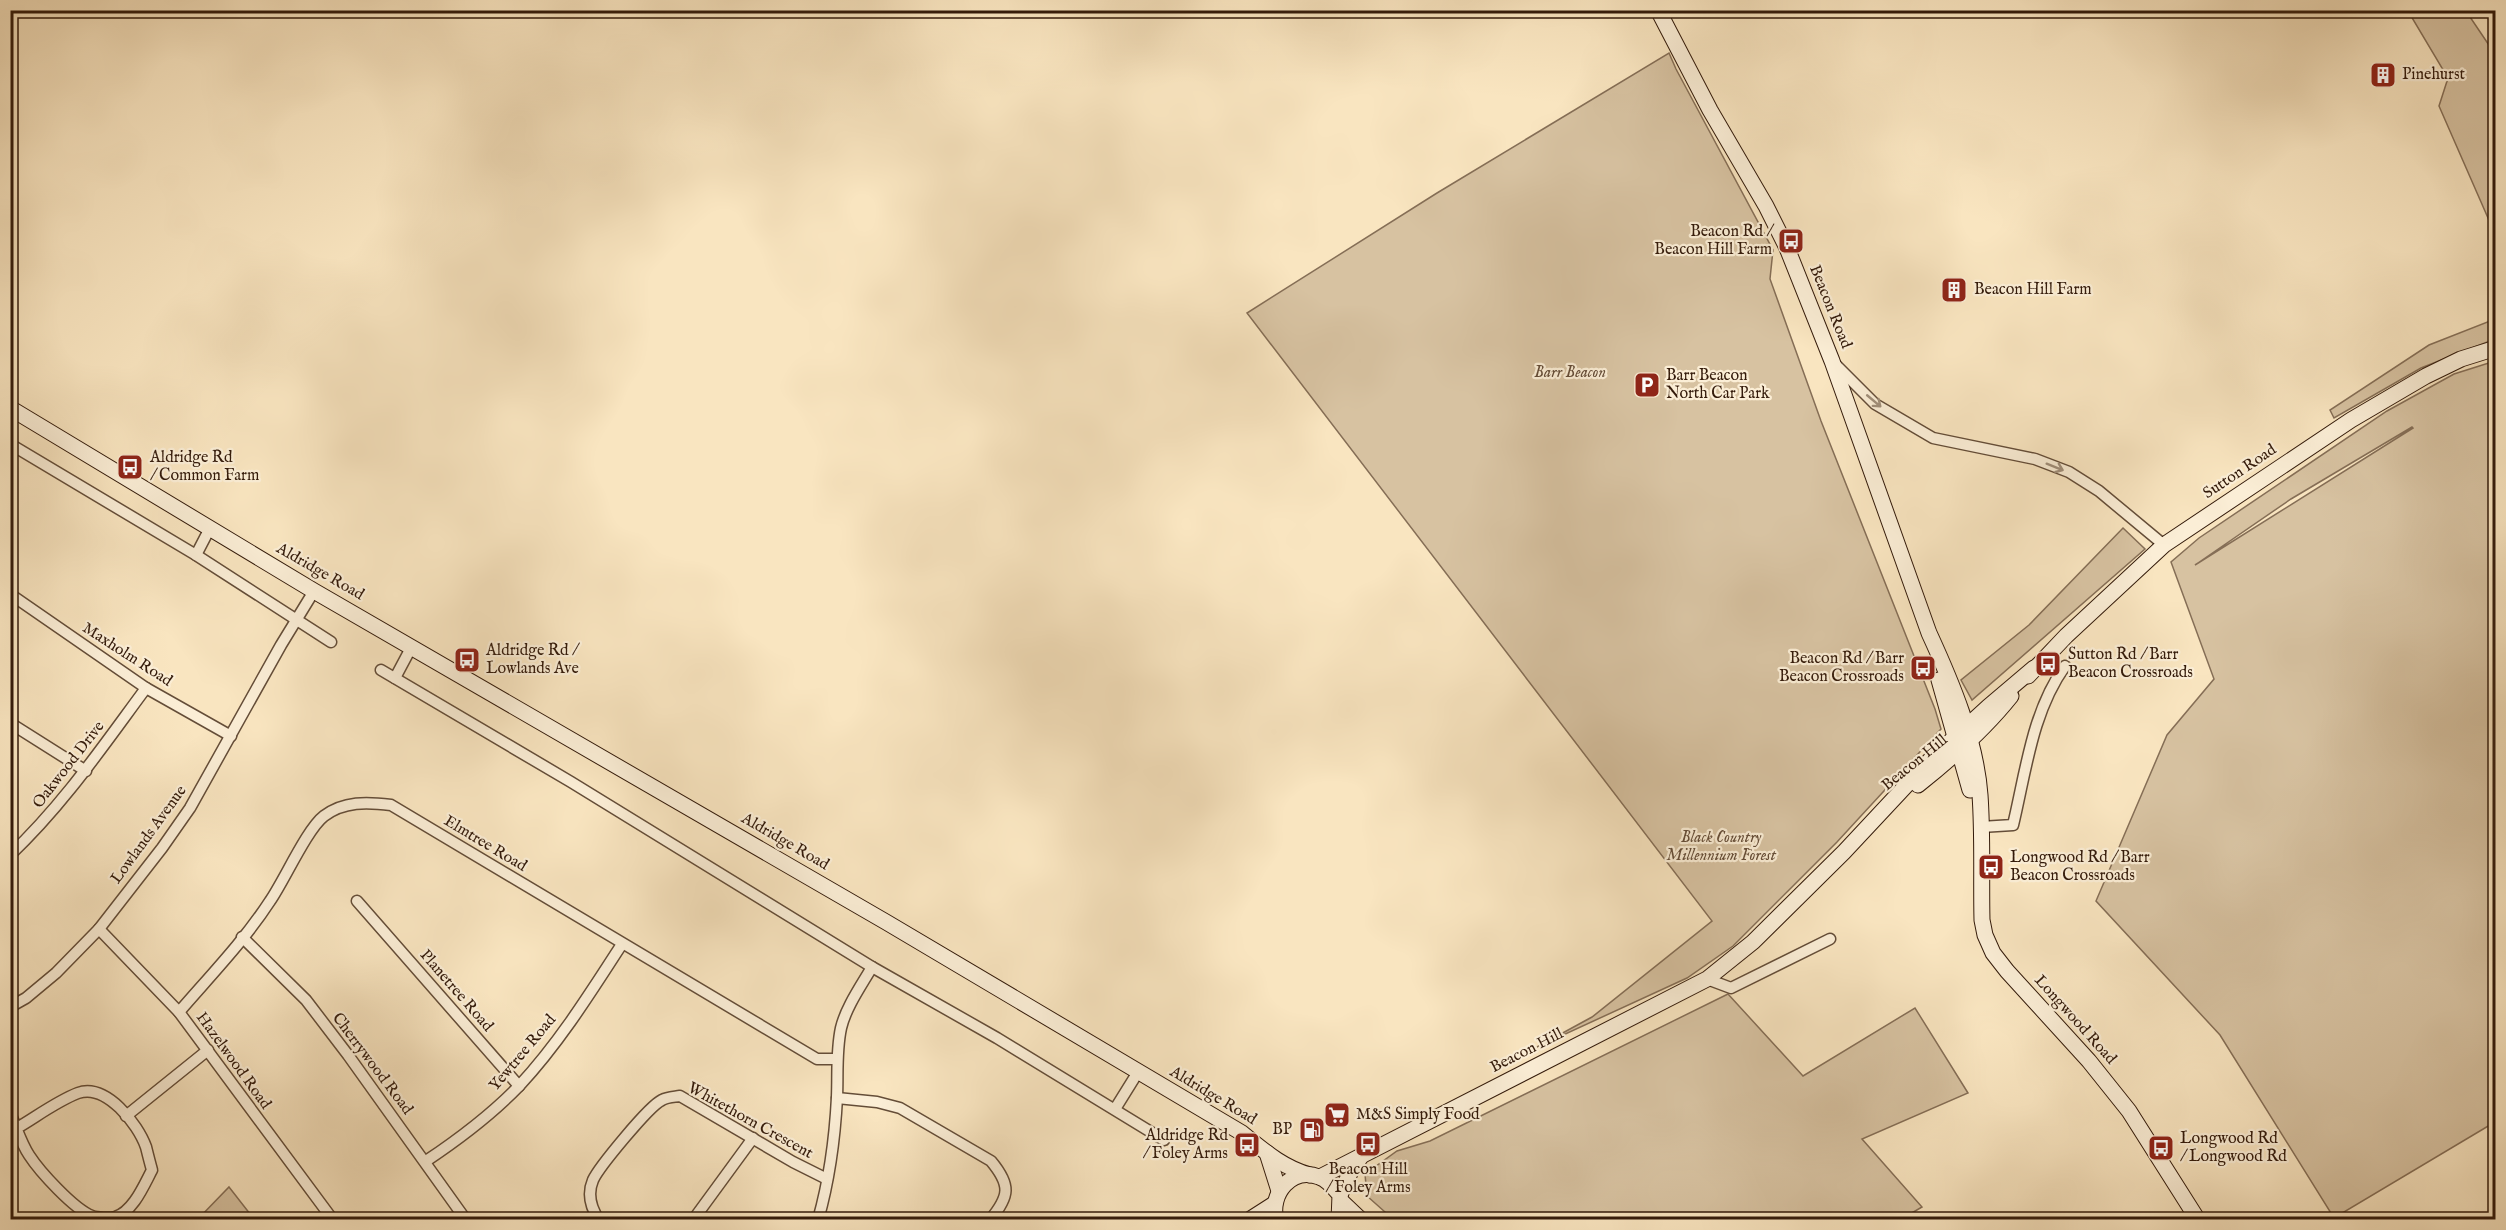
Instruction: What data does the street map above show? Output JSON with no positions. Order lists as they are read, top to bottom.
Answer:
{
  "streets": {
    "main road": [
      "Beacon Road",
      "Sutton Road",
      "Aldridge Road",
      "Beacon Hill",
      "Longwood Road"
    ],
    "street": [
      "Maxholm Road",
      "Oakwood Drive",
      "Lowlands Avenue",
      "Elmtree Road",
      "Planetree Road",
      "Yewtree Road",
      "Hazelwood Road",
      "Cherrywood Road",
      "Whitethorn Crescent"
    ]
  },
  "crossings": [
    ["Beacon Road", "Sutton Road"],
    ["Beacon Road", "Beacon Hill"],
    ["Beacon Road", "Longwood Road"],
    ["Sutton Road", "Beacon Hill"],
    ["Sutton Road", "Longwood Road"],
    ["Aldridge Road", "Beacon Hill"],
    ["Aldridge Road", "Lowlands Avenue"],
    ["Maxholm Road", "Oakwood Drive"],
    ["Maxholm Road", "Lowlands Avenue"],
    ["Beacon Hill", "Longwood Road"],
    ["Lowlands Avenue", "Hazelwood Road"],
    ["Elmtree Road", "Yewtree Road"],
    ["Elmtree Road", "Hazelwood Road"],
    ["Elmtree Road", "Cherrywood Road"],
    ["Planetree Road", "Yewtree Road"],
    ["Yewtree Road", "Cherrywood Road"]
  ],
  "parks": ["Barr Beacon", "Black Country Millennium Forest"],
  "places": {
    "building": ["Pinehurst", "Beacon Hill Farm"],
    "bus stop": [
      "Beacon Rd / Beacon Hill Farm",
      "Aldridge Rd / Common Farm",
      "Aldridge Rd / Lowlands Ave",
      "Sutton Rd / Barr Beacon Crossroads",
      "Beacon Rd / Barr Beacon Crossroads",
      "Longwood Rd / Barr Beacon Crossroads",
      "Beacon Hill / Foley Arms",
      "Aldridge Rd / Foley Arms",
      "Longwood Rd / Longwood Rd"
    ],
    "parking": ["Barr Beacon North Car Park"],
    "supermarket": ["M&S Simply Food"],
    "fuel station": ["BP"]
  }
}
